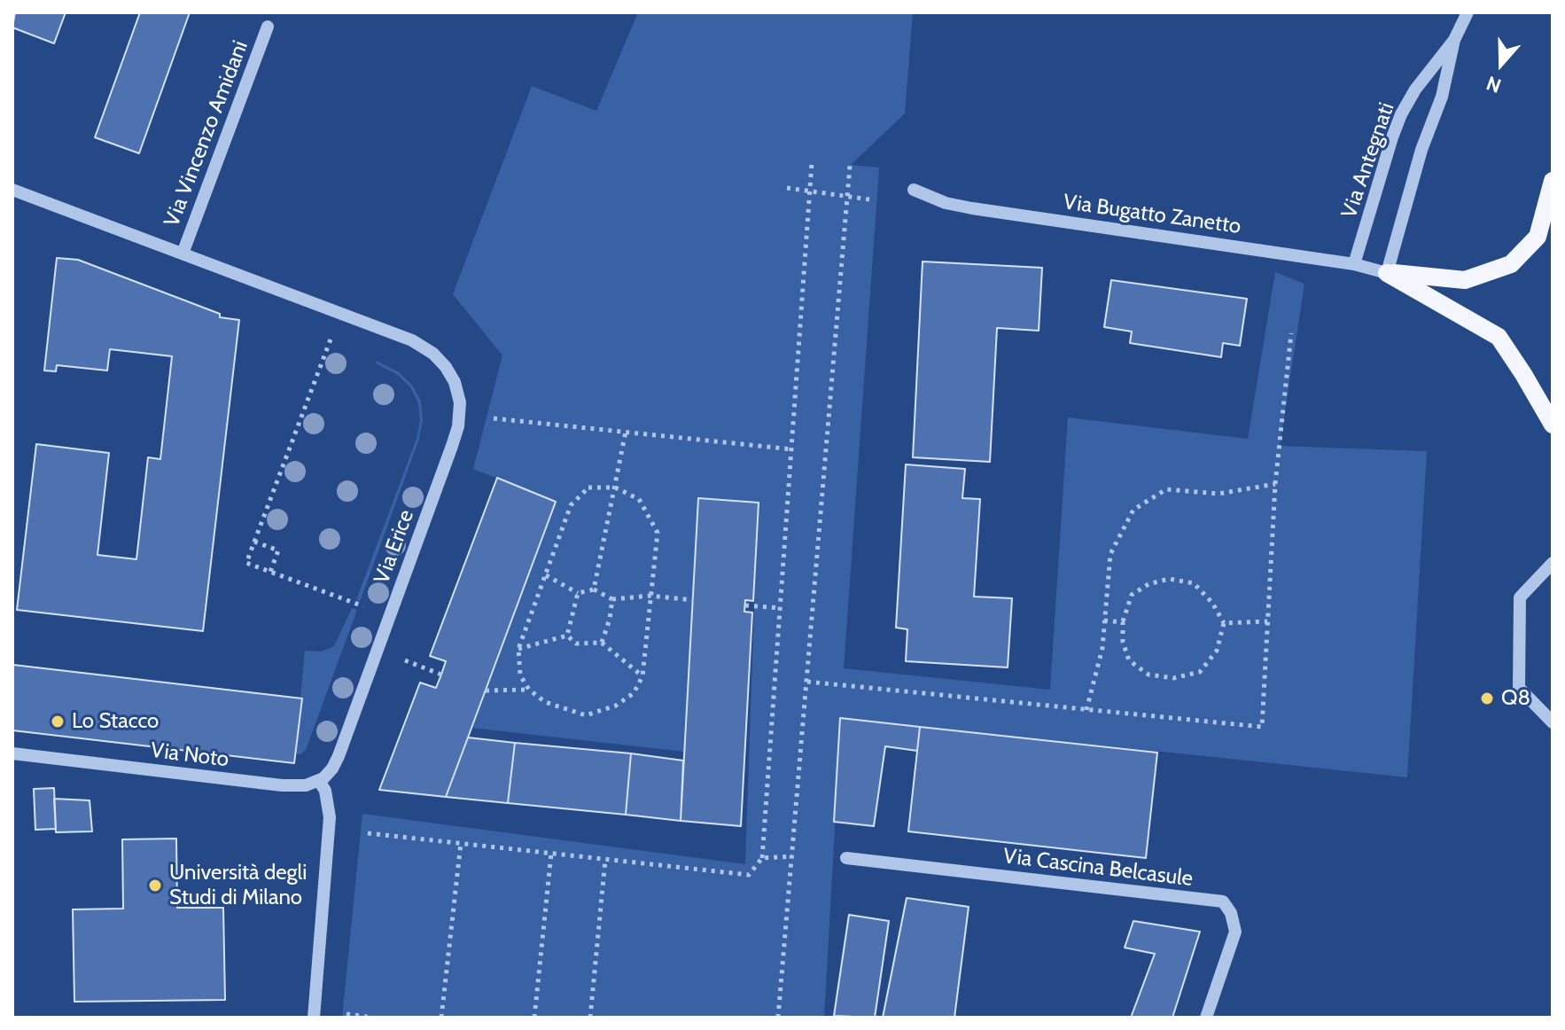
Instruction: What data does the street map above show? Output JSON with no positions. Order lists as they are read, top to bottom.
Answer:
{
  "streets": {
    "street": [
      "Via Vincenzo Amidani",
      "Via Antegnati",
      "Via Bugatto Zanetto",
      "Via Erice",
      "Via Noto",
      "Via Cascina Belcasule"
    ]
  },
  "crossings": [
    ["Via Vincenzo Amidani", "Via Erice"],
    ["Via Antegnati", "Via Bugatto Zanetto"],
    ["Via Erice", "Via Noto"]
  ],
  "places": ["Q8", "Lo Stacco", "Università degli Studi di Milano"],
  "north": "bottom"
}
